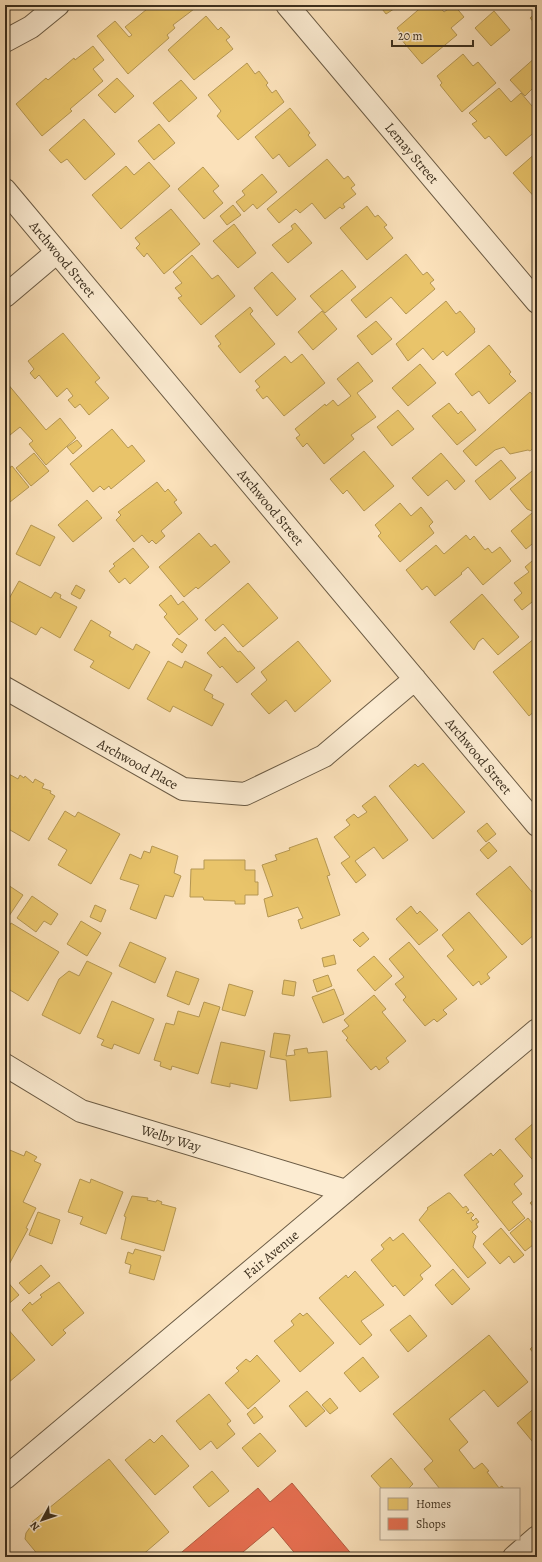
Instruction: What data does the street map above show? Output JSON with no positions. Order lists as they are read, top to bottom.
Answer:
{
  "streets": {
    "street": [
      "Lemay Street",
      "Archwood Street",
      "Archwood Place",
      "Welby Way",
      "Fair Avenue"
    ]
  },
  "crossings": [
    ["Archwood Street", "Archwood Place"],
    ["Welby Way", "Fair Avenue"]
  ],
  "legend": ["Homes", "Shops"],
  "scale_bar": "20 m",
  "north": "bottom left"
}
